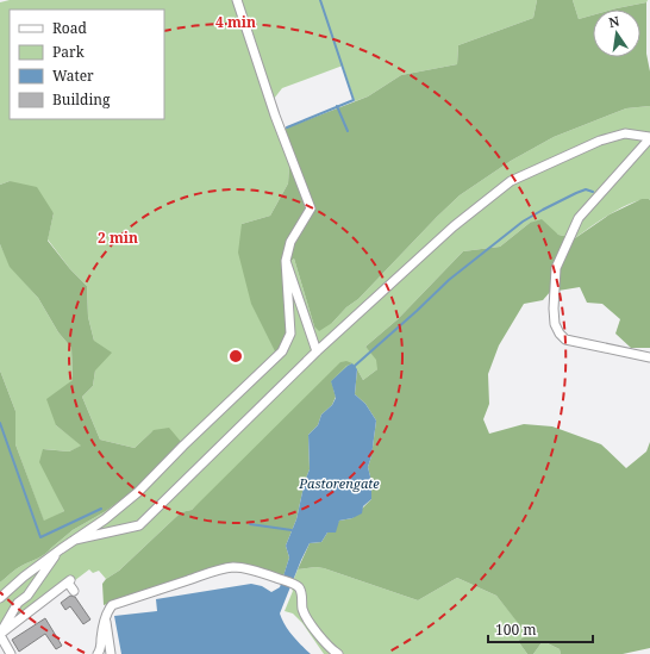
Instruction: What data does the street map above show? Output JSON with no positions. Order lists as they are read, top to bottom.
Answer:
{
  "water": ["Pastorengate"],
  "legend": [
    "Road",
    "Park",
    "Water",
    "Building"
  ],
  "scale_bar": "100 m",
  "north": "top",
  "rings": ["4 min", "2 min"]
}
